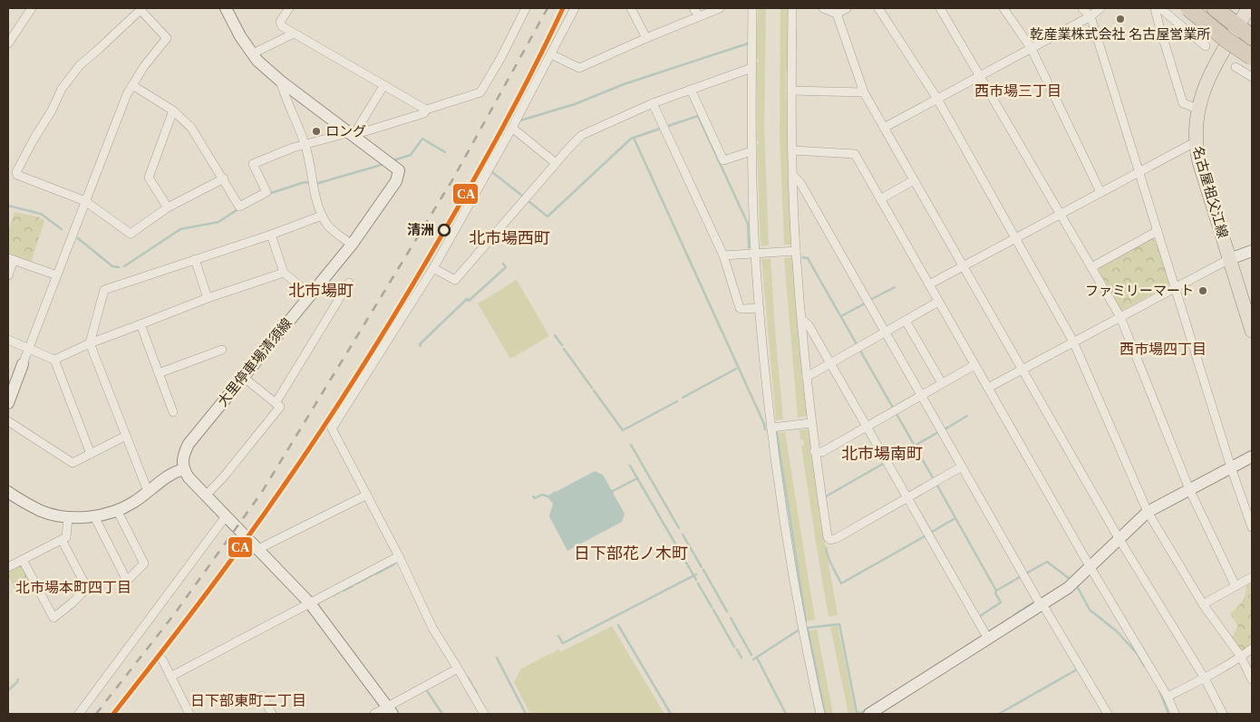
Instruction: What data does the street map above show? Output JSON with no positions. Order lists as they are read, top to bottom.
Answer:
{
  "streets": {
    "main road": ["名古屋祖父江線", "大里停車場清須線"]
  },
  "districts": [
    "西市場三丁目",
    "北市場西町",
    "北市場町",
    "西市場四丁目",
    "北市場南町",
    "日下部花ノ木町",
    "北市場本町四丁目",
    "日下部東町二丁目"
  ],
  "places": [
    "乾産業株式会社 名古屋営業所",
    "ロング",
    "清洲",
    "ファミリーマート"
  ],
  "lines": ["transit line CA"]
}
